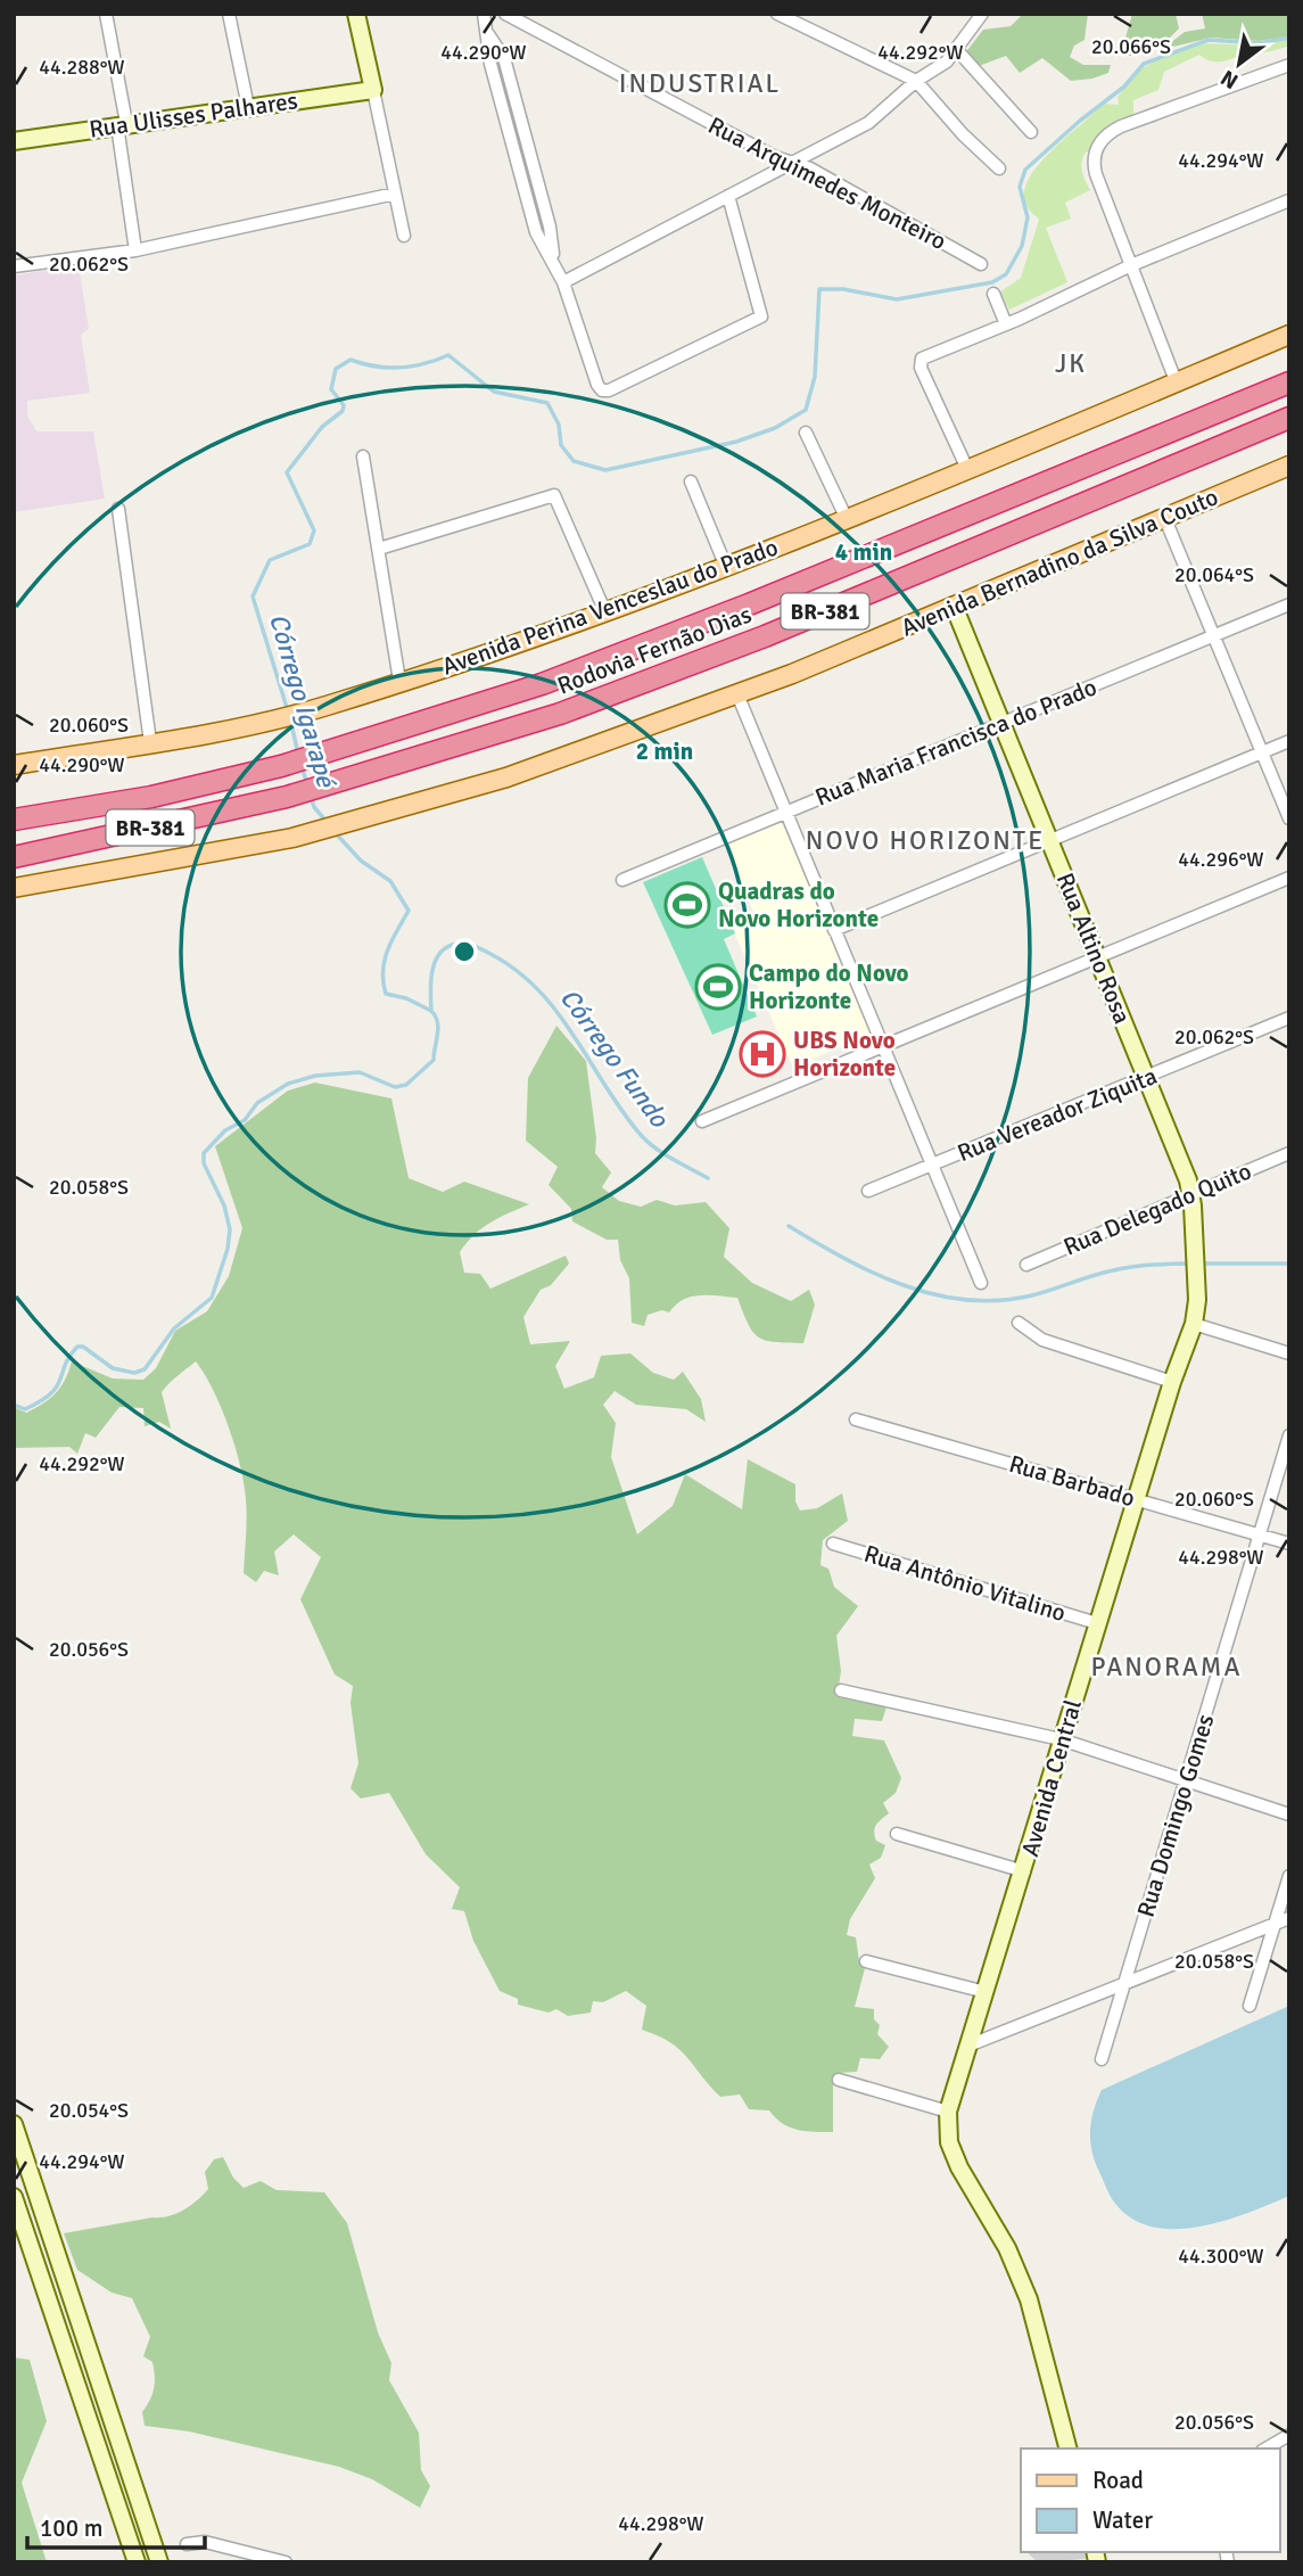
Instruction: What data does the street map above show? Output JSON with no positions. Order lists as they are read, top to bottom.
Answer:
{
  "streets": {
    "highway": ["BR-381", "Rodovia Fernão Dias"],
    "main road": ["Avenida Bernadino da Silva Couto", "Avenida Perina Venceslau do Prado"],
    "street": [
      "Rua Ulisses Palhares",
      "Rua Arquimedes Monteiro",
      "Rua Maria Francisca do Prado",
      "Rua Altino Rosa",
      "Rua Vereador Ziquita",
      "Rua Delegado Quito",
      "Rua Barbado",
      "Rua Antônio Vitalino",
      "Avenida Central",
      "Rua Domingo Gomes"
    ]
  },
  "crossings": [
    ["Avenida Bernadino da Silva Couto", "Rua Altino Rosa"],
    ["Rua Maria Francisca do Prado", "Rua Altino Rosa"],
    ["Rua Altino Rosa", "Rua Vereador Ziquita"],
    ["Rua Altino Rosa", "Rua Delegado Quito"],
    ["Rua Altino Rosa", "Avenida Central"],
    ["Rua Barbado", "Avenida Central"],
    ["Rua Barbado", "Rua Domingo Gomes"],
    ["Rua Antônio Vitalino", "Avenida Central"]
  ],
  "districts": [
    "INDUSTRIAL",
    "JK",
    "NOVO HORIZONTE",
    "PANORAMA"
  ],
  "water": ["Córrego Igarapé", "Córrego Fundo"],
  "places": {
    "sports": ["Quadras do Novo Horizonte", "Campo do Novo Horizonte"],
    "hospital": ["UBS Novo Horizonte"]
  },
  "legend": ["Road", "Water"],
  "scale_bar": "100 m",
  "north": "bottom left",
  "coordinates": [
    "20.066°S",
    "44.290°W",
    "44.292°W",
    "44.288°W",
    "44.294°W",
    "20.062°S",
    "20.064°S",
    "20.060°S",
    "44.296°W",
    "20.058°S",
    "44.298°W",
    "20.056°S",
    "20.054°S",
    "44.300°W"
  ],
  "rings": ["4 min", "2 min"]
}
